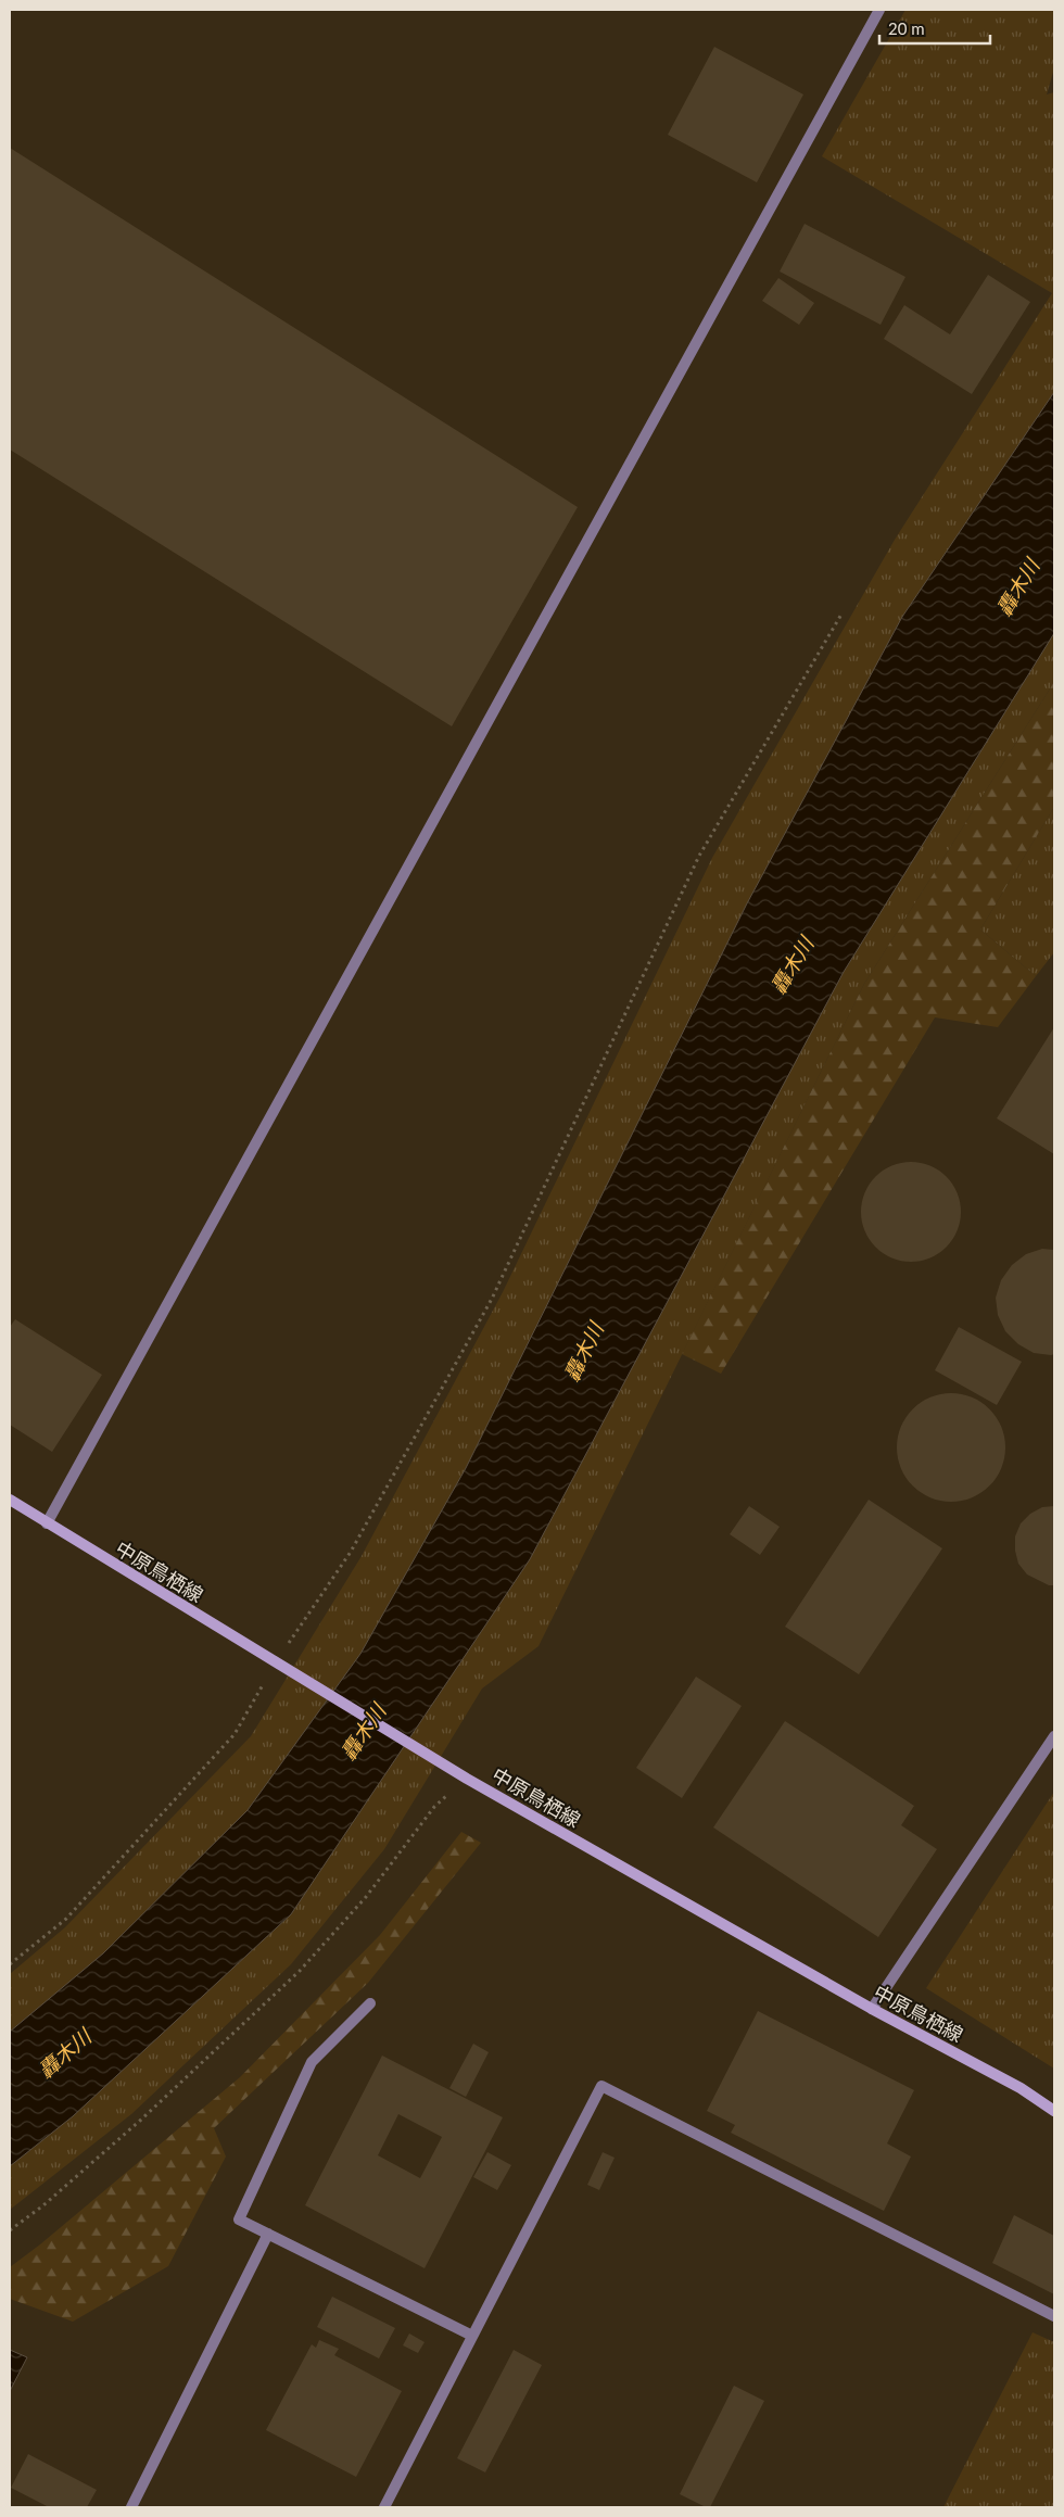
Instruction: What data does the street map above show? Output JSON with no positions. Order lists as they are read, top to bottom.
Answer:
{
  "streets": {
    "main road": ["中原鳥栖線"]
  },
  "water": ["轟木川"],
  "scale_bar": "20 m"
}
